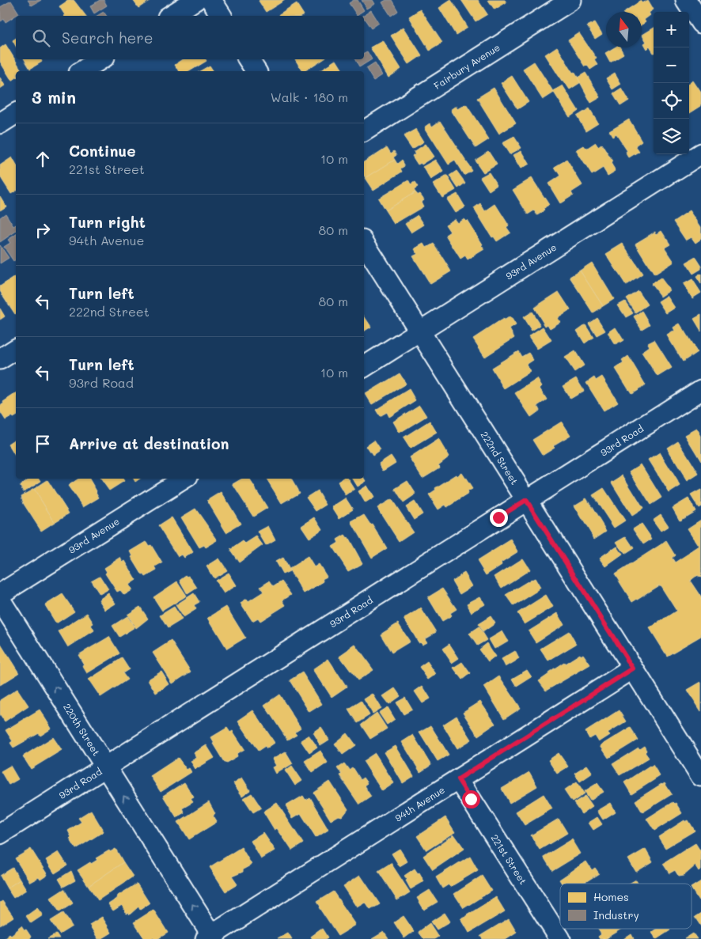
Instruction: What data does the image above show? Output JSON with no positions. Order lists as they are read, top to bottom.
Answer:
{
  "streets": {
    "street": [
      "Fairbury Avenue",
      "93rd Avenue",
      "93rd Road",
      "222nd Street",
      "220th Street",
      "94th Avenue",
      "221st Street"
    ]
  },
  "crossings": [
    ["93rd Avenue", "222nd Street"],
    ["93rd Road", "222nd Street"],
    ["93rd Road", "220th Street"],
    ["222nd Street", "94th Avenue"],
    ["220th Street", "94th Avenue"],
    ["94th Avenue", "221st Street"]
  ],
  "one_way": ["220th Street"],
  "legend": ["Homes", "Industry"],
  "north": "top",
  "page": {
    "map_buttons": ["+", "−"],
    "search": "Search here",
    "heading": ["3 min", "Walk · 180 m"],
    "list": [
      ["Continue", "221st Street", "10 m"],
      ["Turn right", "94th Avenue", "80 m"],
      ["Turn left", "222nd Street", "80 m"],
      ["Turn left", "93rd Road", "10 m"],
      "Arrive at destination"
    ]
  }
}
